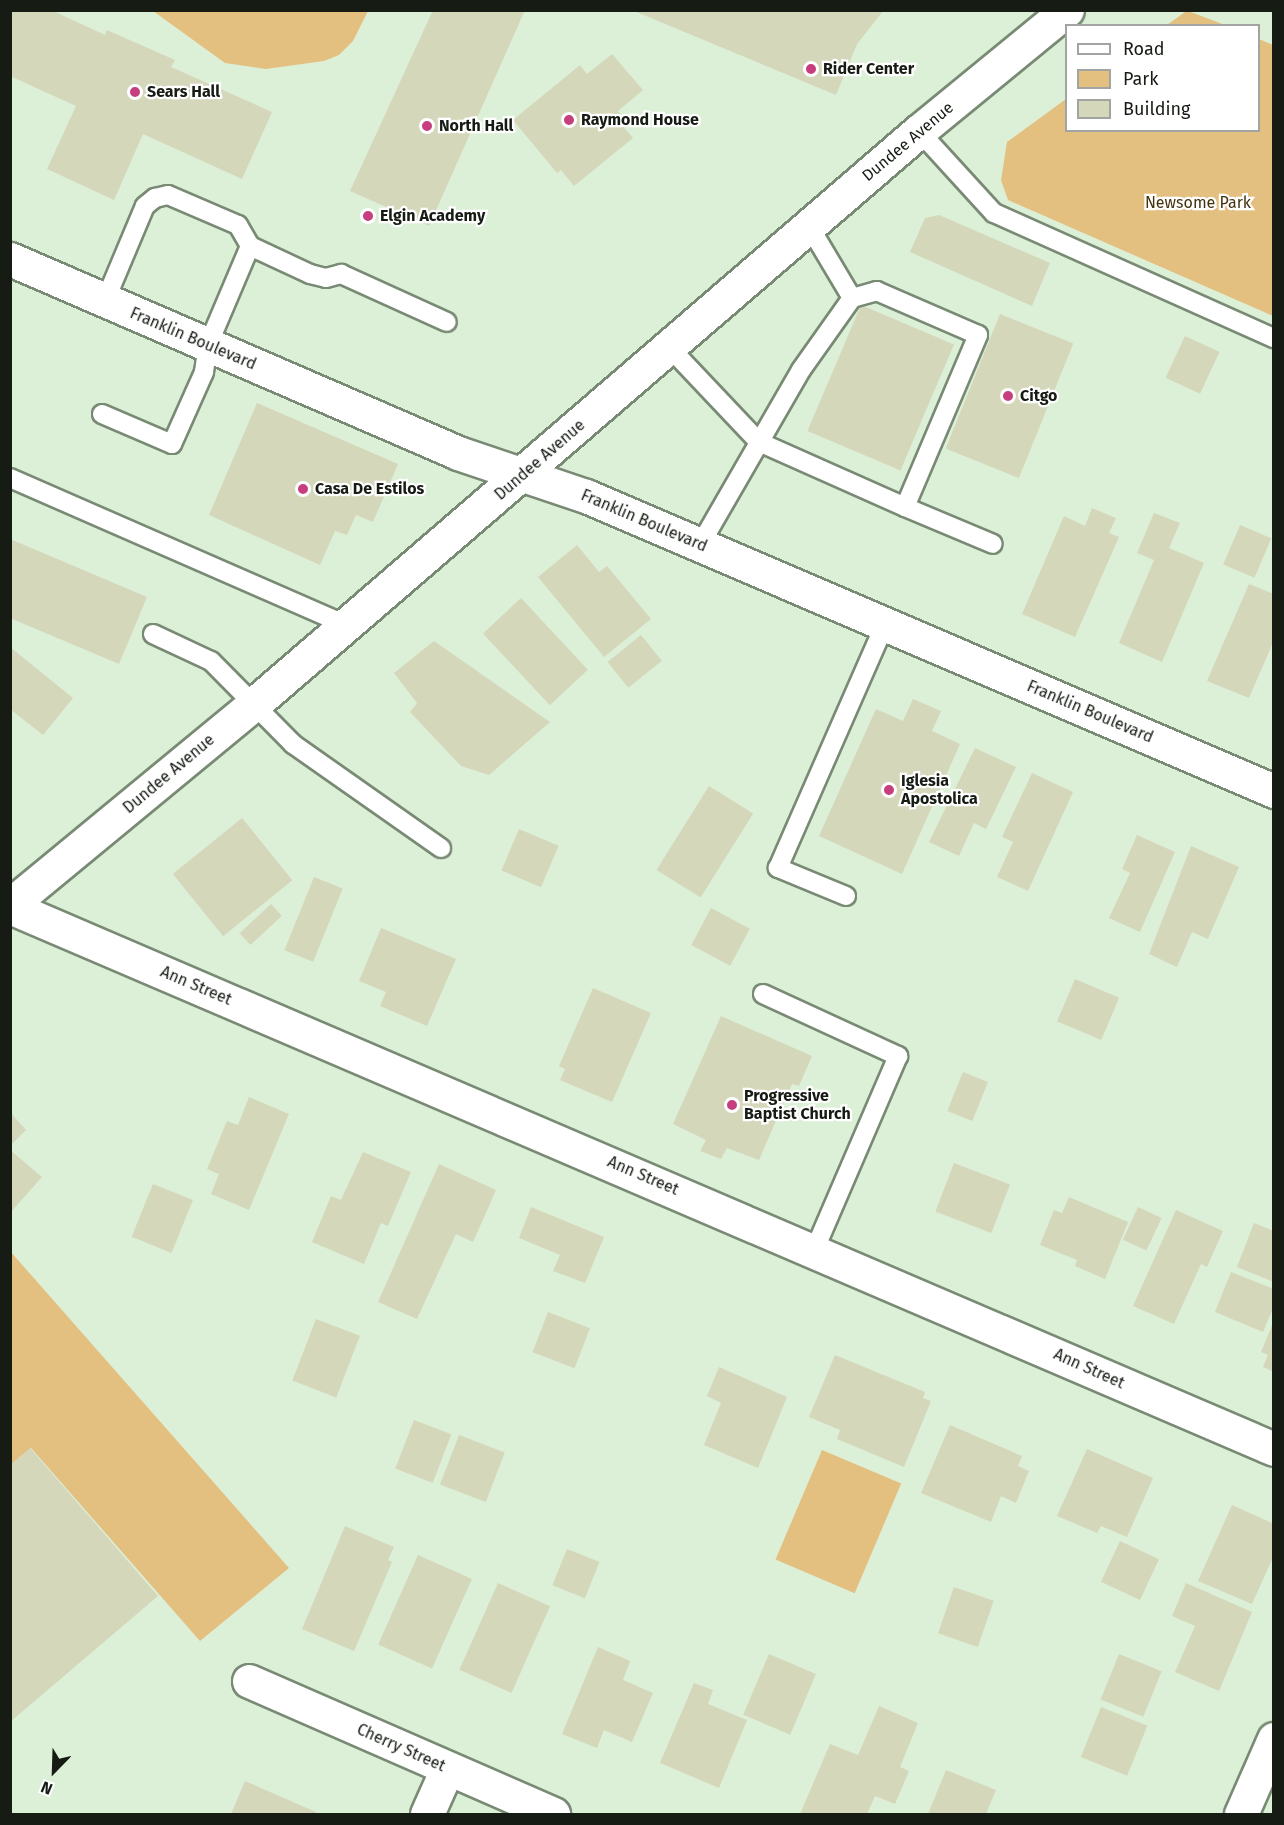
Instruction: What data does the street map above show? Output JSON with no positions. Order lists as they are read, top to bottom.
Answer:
{
  "streets": {
    "street": [
      "Dundee Avenue",
      "Franklin Boulevard",
      "Ann Street",
      "Cherry Street"
    ]
  },
  "crossings": [
    ["Dundee Avenue", "Franklin Boulevard"],
    ["Dundee Avenue", "Ann Street"]
  ],
  "parks": ["Newsome Park"],
  "places": [
    "Rider Center",
    "Sears Hall",
    "Raymond House",
    "North Hall",
    "Elgin Academy",
    "Citgo",
    "Casa De Estilos",
    "Iglesia Apostolica",
    "Progressive Baptist Church"
  ],
  "legend": ["Road", "Park", "Building"],
  "north": "bottom left"
}
